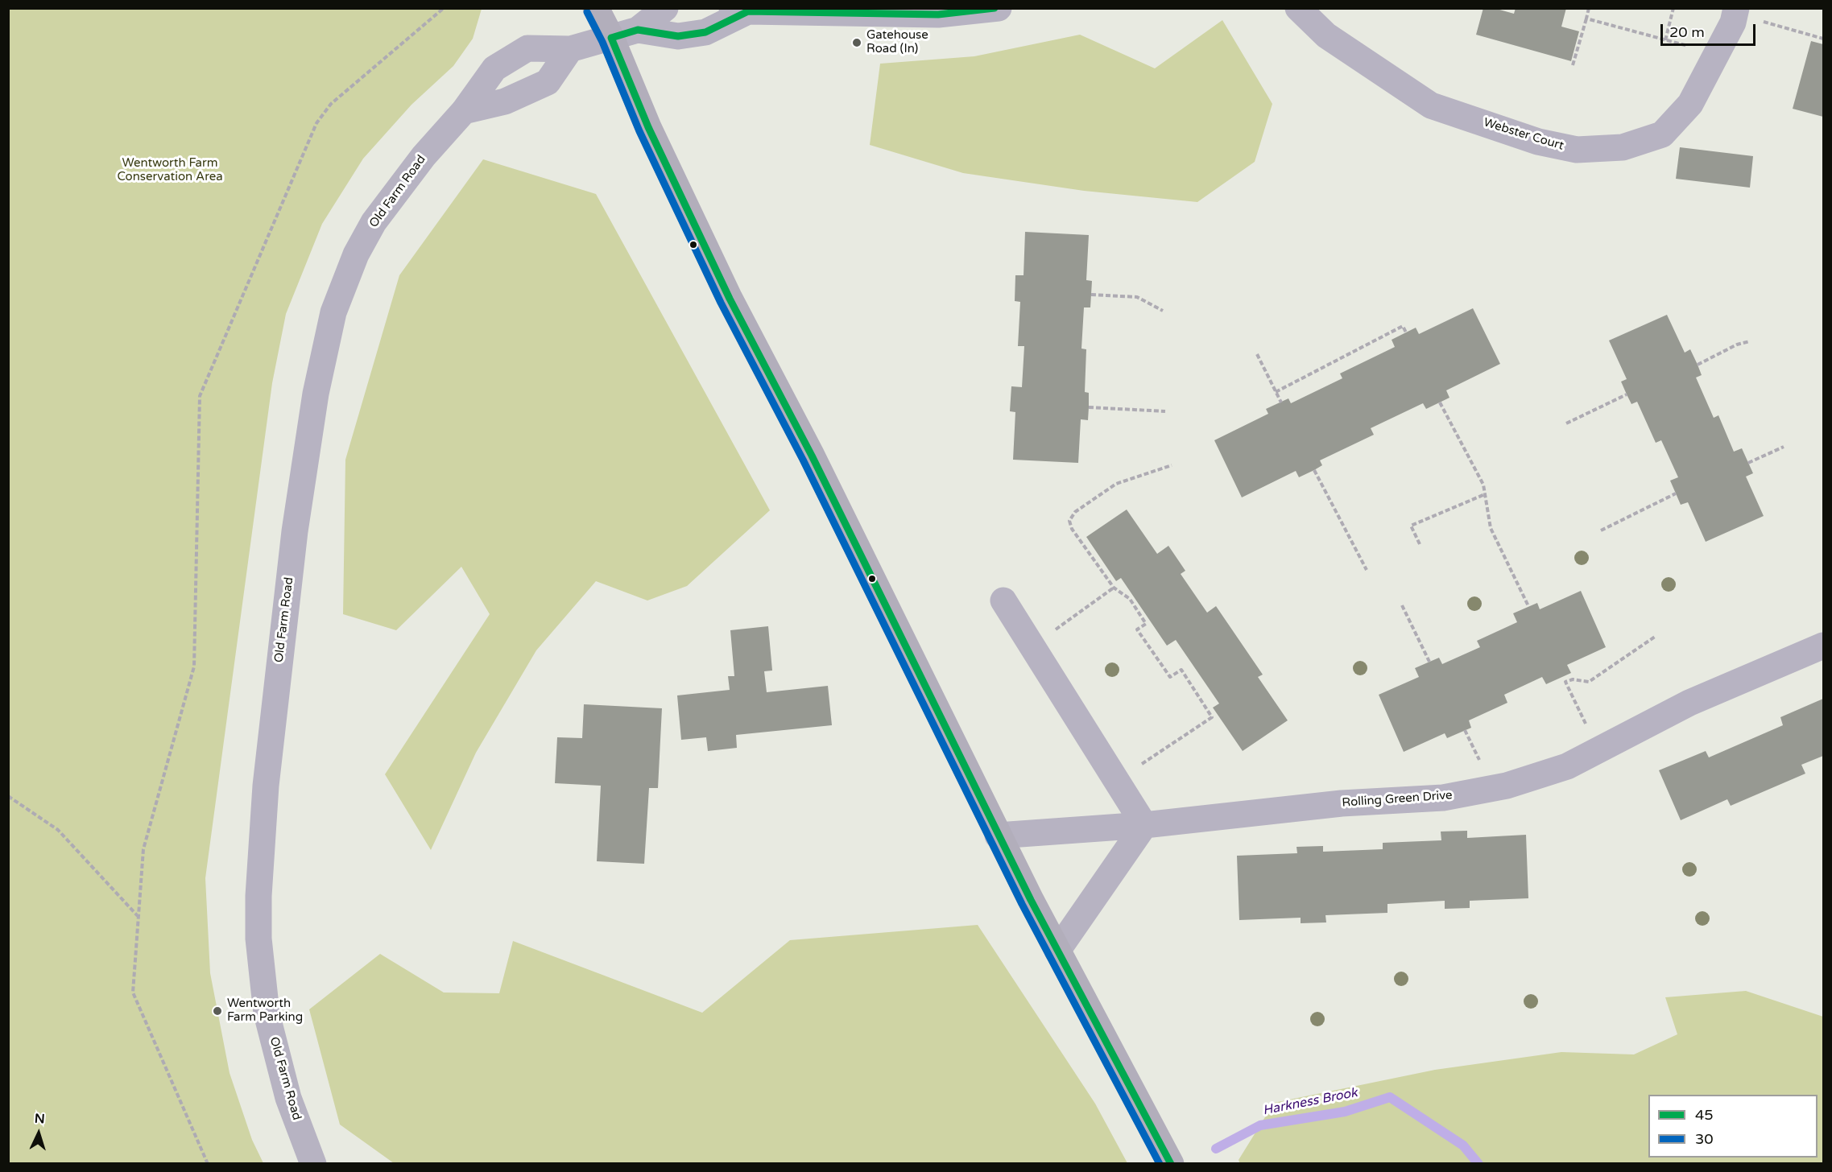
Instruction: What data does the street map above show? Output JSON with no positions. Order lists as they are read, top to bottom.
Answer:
{
  "streets": {
    "street": ["Webster Court", "Old Farm Road", "Rolling Green Drive"]
  },
  "water": ["Harkness Brook"],
  "parks": ["Wentworth Farm Conservation Area"],
  "places": ["Gatehouse Road (In)", "Wentworth Farm Parking"],
  "lines": ["transit line 45", "transit line 30"],
  "legend": ["45", "30"],
  "scale_bar": "20 m",
  "north": "top"
}
